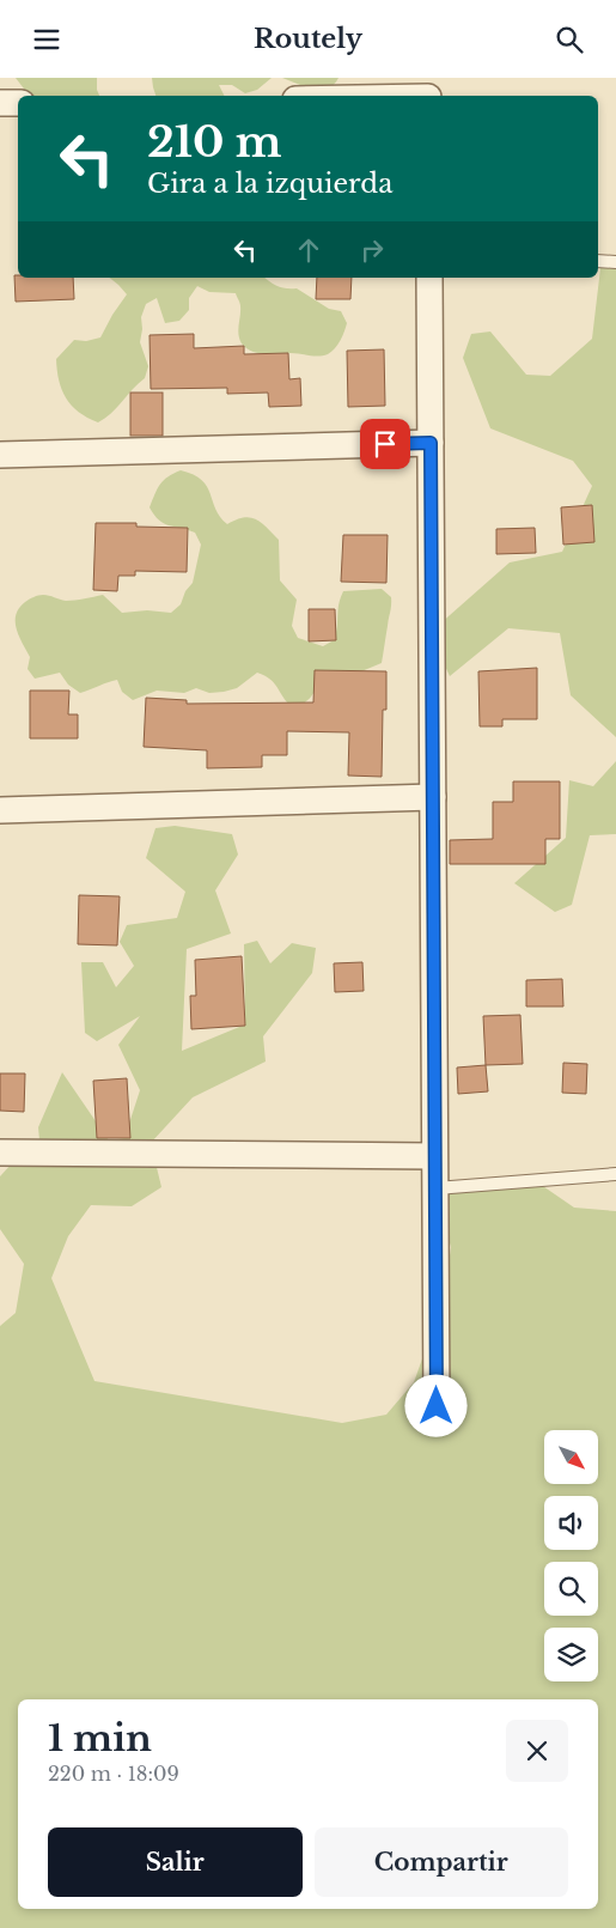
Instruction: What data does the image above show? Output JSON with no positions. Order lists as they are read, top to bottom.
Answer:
{
  "north": "bottom right",
  "page": {
    "header": "Routely",
    "turn": ["210 m", "Gira a la izquierda"],
    "heading": ["1 min", "220 m · 18:09"],
    "buttons": ["Salir", "Compartir"]
  }
}
